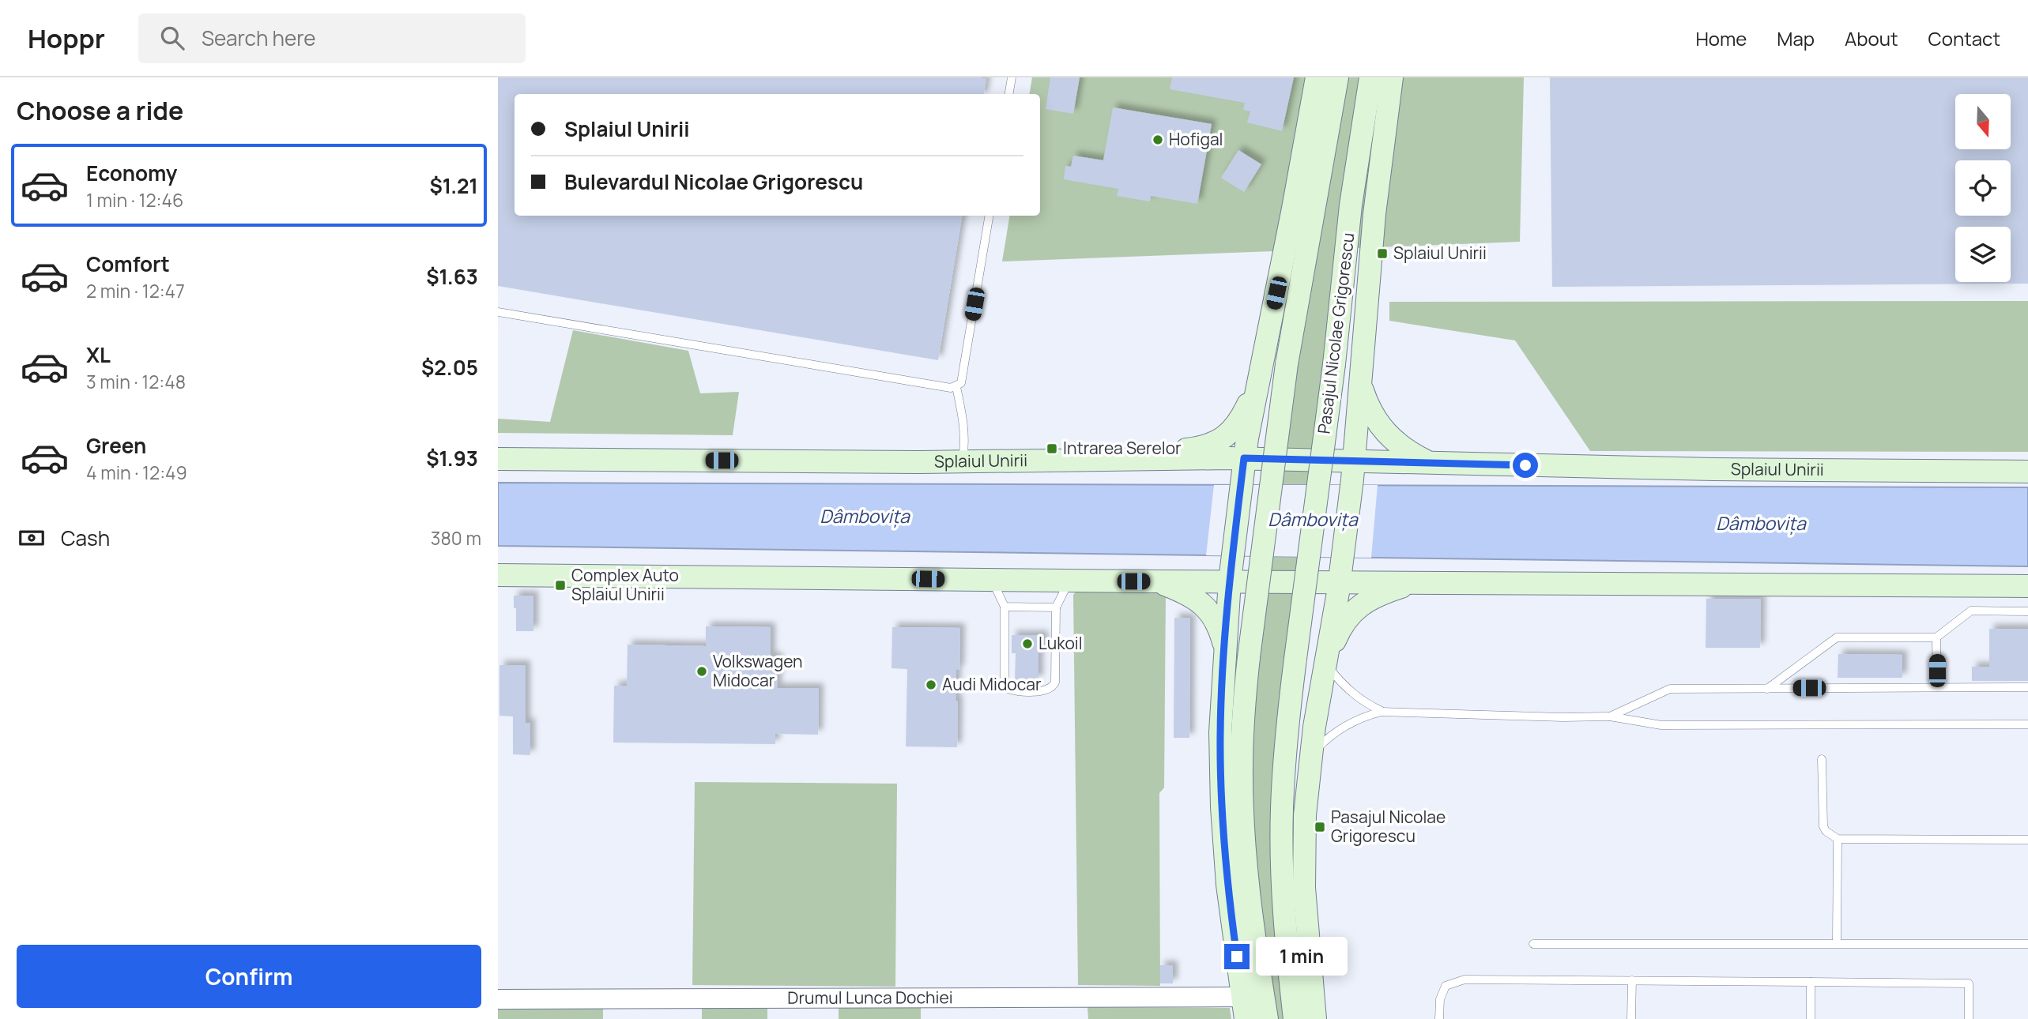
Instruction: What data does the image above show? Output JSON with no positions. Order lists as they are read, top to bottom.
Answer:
{
  "streets": {
    "main road": ["Pasajul Nicolae Grigorescu", "Splaiul Unirii"],
    "street": ["Drumul Lunca Dochiei"]
  },
  "water": ["Dâmbovița"],
  "places": {
    "other": [
      "Hofigal",
      "Lukoil",
      "Volkswagen Midocar",
      "Audi Midocar"
    ],
    "transit": [
      "Splaiul Unirii",
      "Intrarea Serelor",
      "Complex Auto Splaiul Unirii",
      "Pasajul Nicolae Grigorescu"
    ]
  },
  "north": "bottom",
  "page": {
    "header": "Hoppr",
    "search": "Search here",
    "nav": [
      "Home",
      "Map",
      "About",
      "Contact"
    ],
    "heading": "Choose a ride",
    "banner": ["Splaiul Unirii", "Bulevardul Nicolae Grigorescu"],
    "list": [
      {
        "name": "Economy",
        "note": "1 min · 12:46",
        "value": "$1.21"
      },
      {
        "name": "Comfort",
        "note": "2 min · 12:47",
        "value": "$1.63"
      },
      {
        "name": "XL",
        "note": "3 min · 12:48",
        "value": "$2.05"
      },
      {
        "name": "Green",
        "note": "4 min · 12:49",
        "value": "$1.93"
      }
    ],
    "pay": ["Cash", "380 m"],
    "buttons": "Confirm",
    "bubble": "1 min"
  }
}
